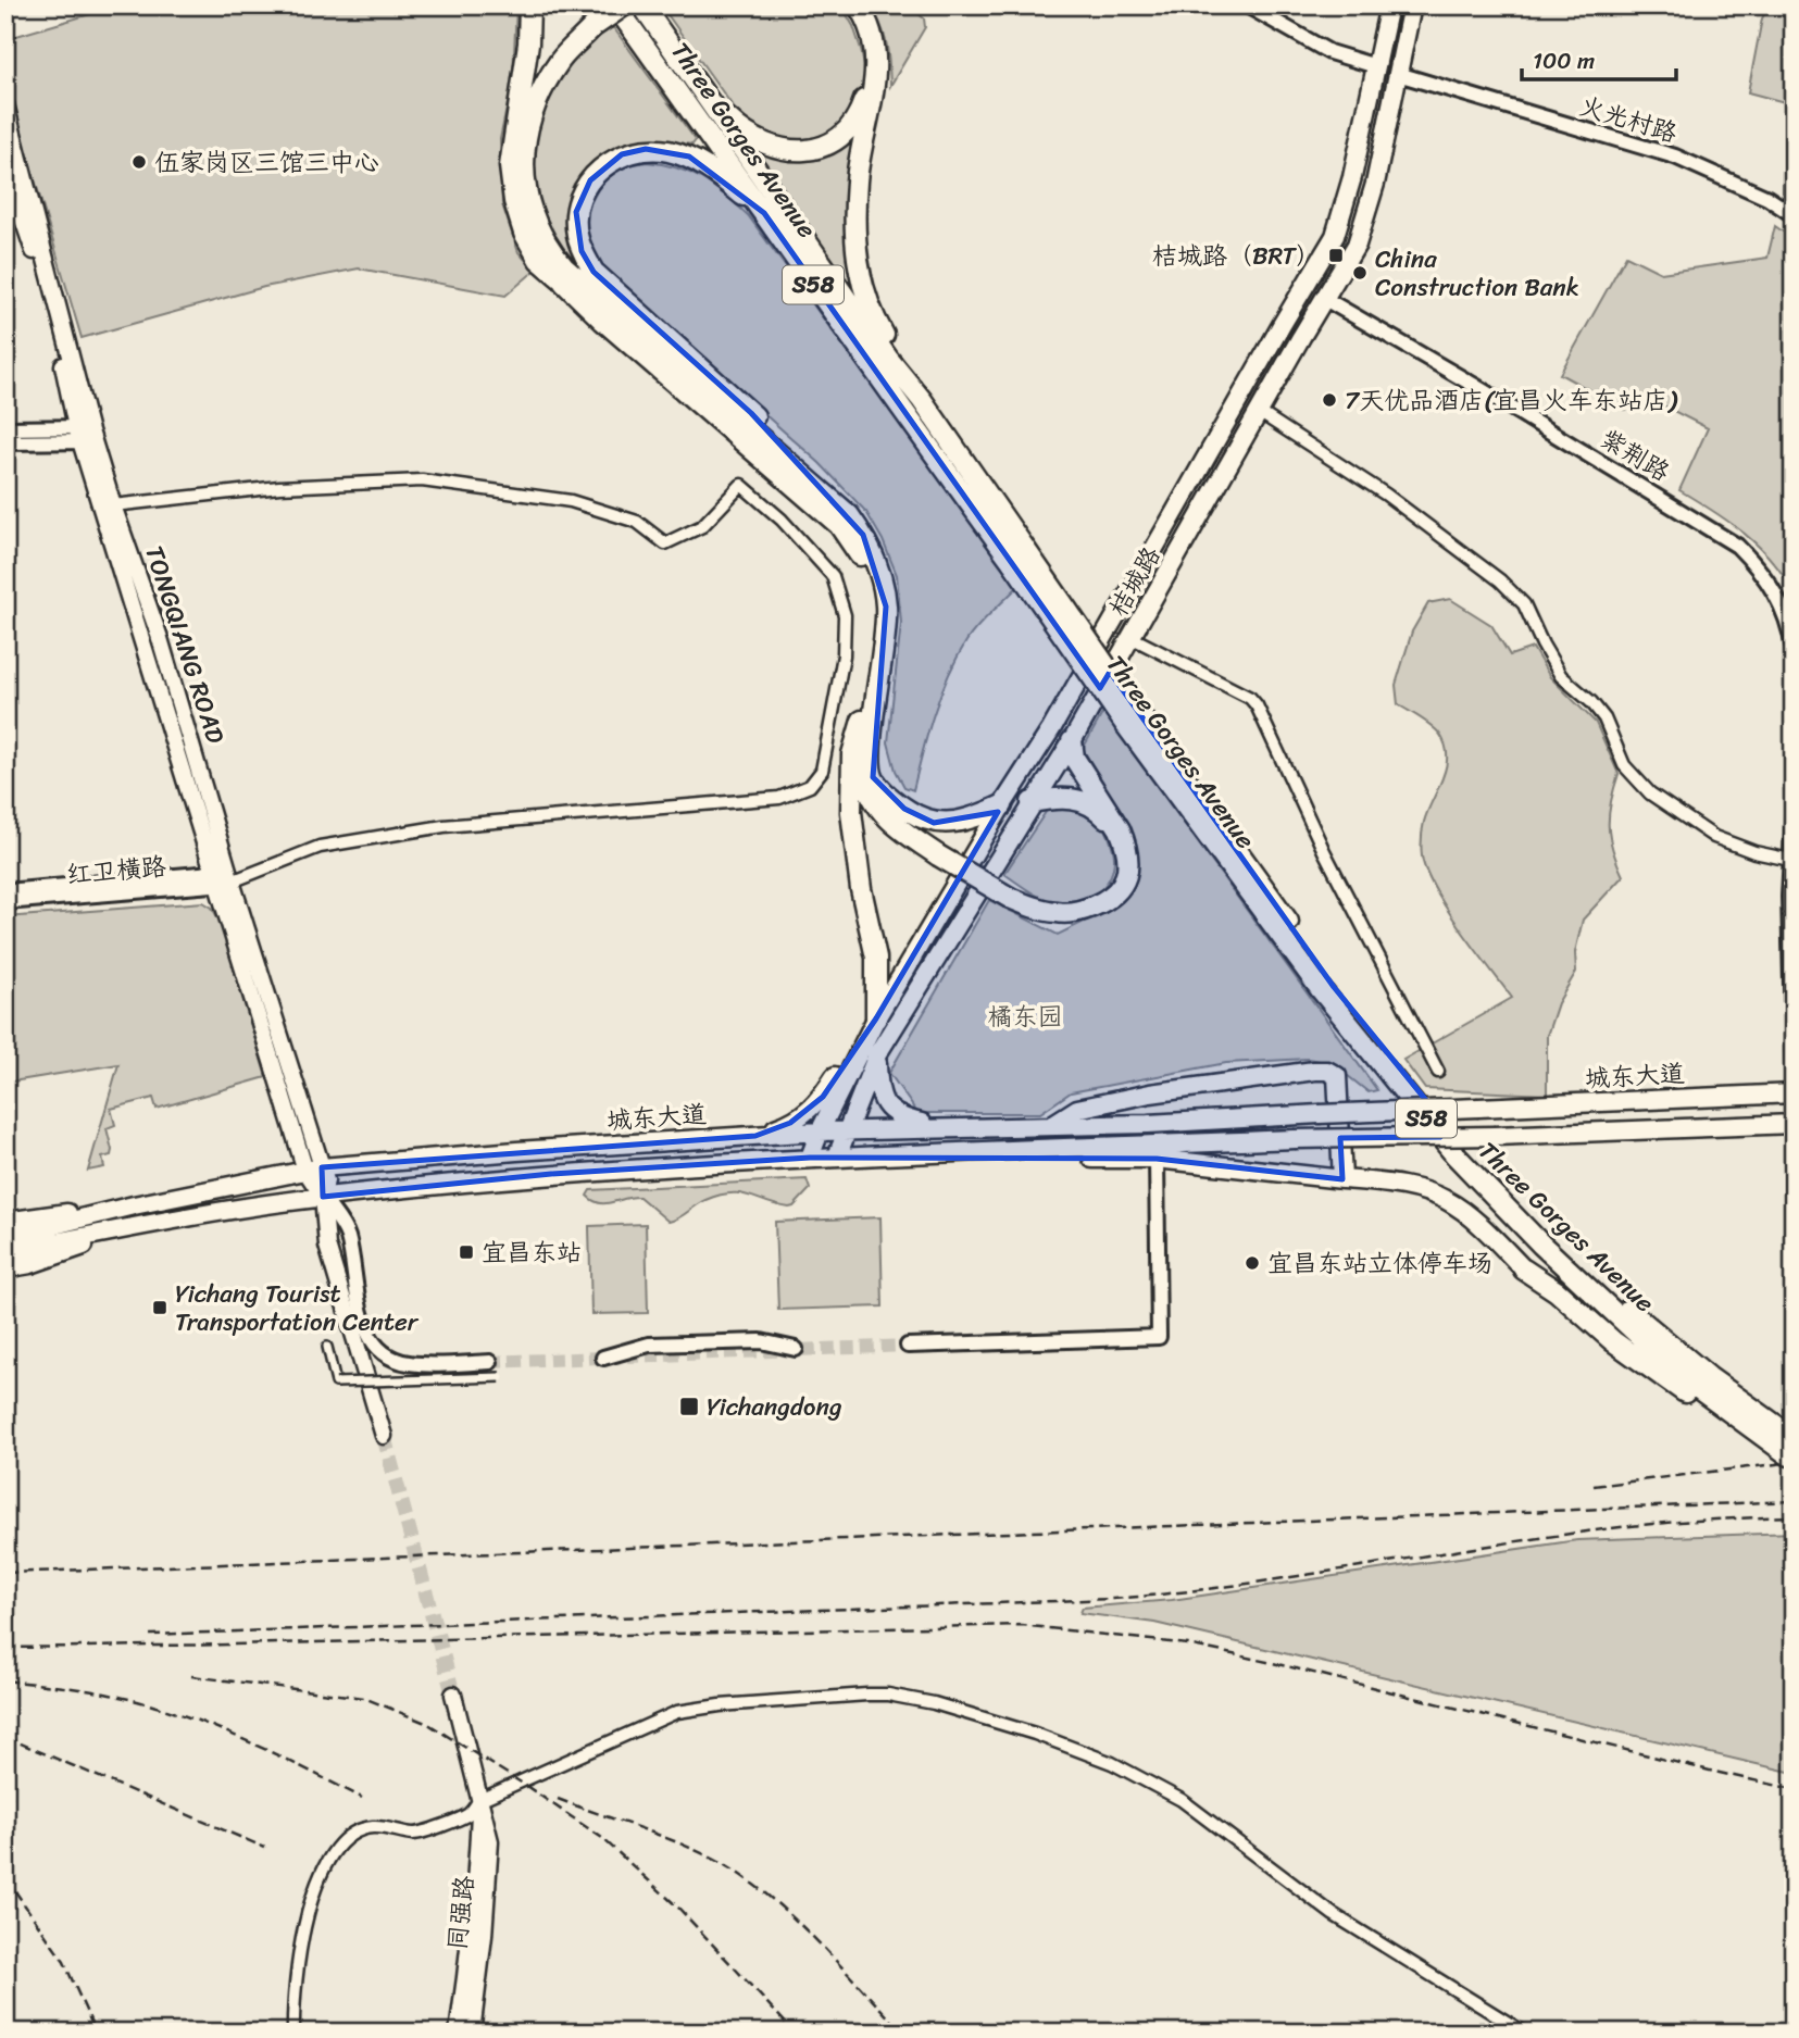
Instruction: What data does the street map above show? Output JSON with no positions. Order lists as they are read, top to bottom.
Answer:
{
  "streets": {
    "highway": ["Three Gorges Avenue", "S58"],
    "main road": [
      "桔城路",
      "TONGQIANG ROAD",
      "城东大道",
      "同强路"
    ],
    "street": ["火光村路", "紫荆路", "红卫横路"]
  },
  "crossings": [
    ["火光村路", "桔城路"],
    ["紫荆路", "桔城路"],
    ["桔城路", "城东大道"],
    ["TONGQIANG ROAD", "红卫横路"],
    ["TONGQIANG ROAD", "城东大道"]
  ],
  "parks": ["橘东园"],
  "places": {
    "other": [
      "伍家岗区三馆三中心",
      "China Construction Bank",
      "7天优品酒店(宜昌火车东站店)",
      "宜昌东站立体停车场"
    ],
    "transit": [
      "桔城路（BRT）",
      "宜昌东站",
      "Yichang Tourist Transportation Center",
      "Yichangdong"
    ]
  },
  "scale_bar": "100 m"
}
